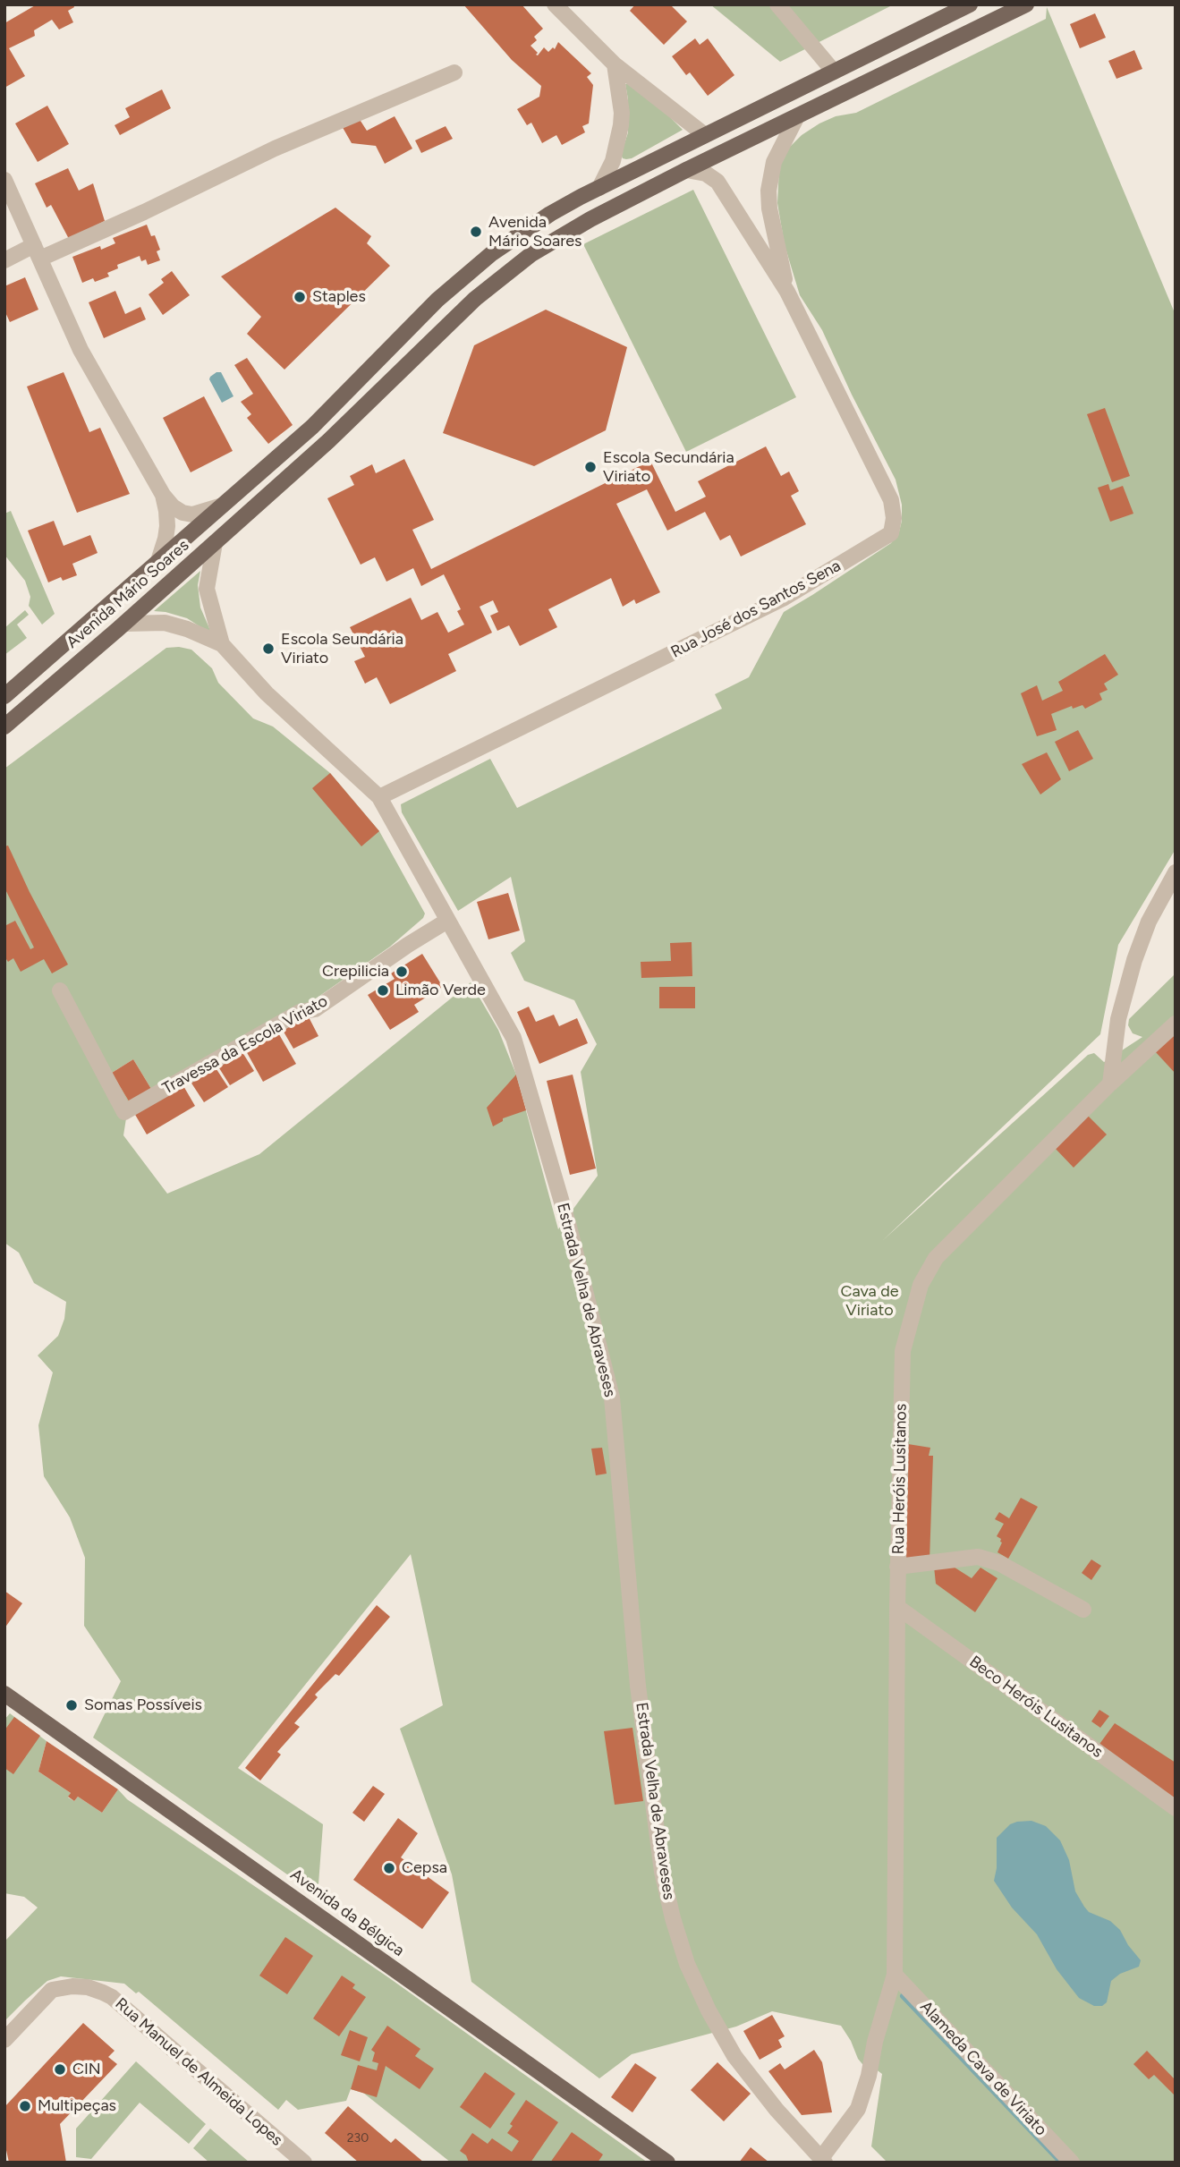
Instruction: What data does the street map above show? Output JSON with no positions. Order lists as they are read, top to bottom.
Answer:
{
  "streets": {
    "main road": ["Avenida Mário Soares", "Avenida da Bélgica"],
    "street": [
      "Rua José dos Santos Sena",
      "Travessa da Escola Viriato",
      "Estrada Velha de Abraveses",
      "Rua Heróis Lusitanos",
      "Beco Heróis Lusitanos",
      "Alameda Cava de Viriato",
      "Rua Manuel de Almeida Lopes"
    ]
  },
  "crossings": [
    ["Avenida Mário Soares", "Rua José dos Santos Sena"],
    ["Rua José dos Santos Sena", "Estrada Velha de Abraveses"],
    ["Travessa da Escola Viriato", "Estrada Velha de Abraveses"],
    ["Estrada Velha de Abraveses", "Rua Heróis Lusitanos"],
    ["Rua Heróis Lusitanos", "Beco Heróis Lusitanos"],
    ["Rua Heróis Lusitanos", "Alameda Cava de Viriato"]
  ],
  "parks": ["Cava de Viriato"],
  "places": [
    "Avenida Mário Soares",
    "Staples",
    "Escola Secundária Viriato",
    "Escola Seundária Viriato",
    "Crepilicia",
    "Limão Verde",
    "Somas Possíveis",
    "Cepsa",
    "CIN",
    "Multipeças"
  ],
  "house_numbers": ["230"]
}
